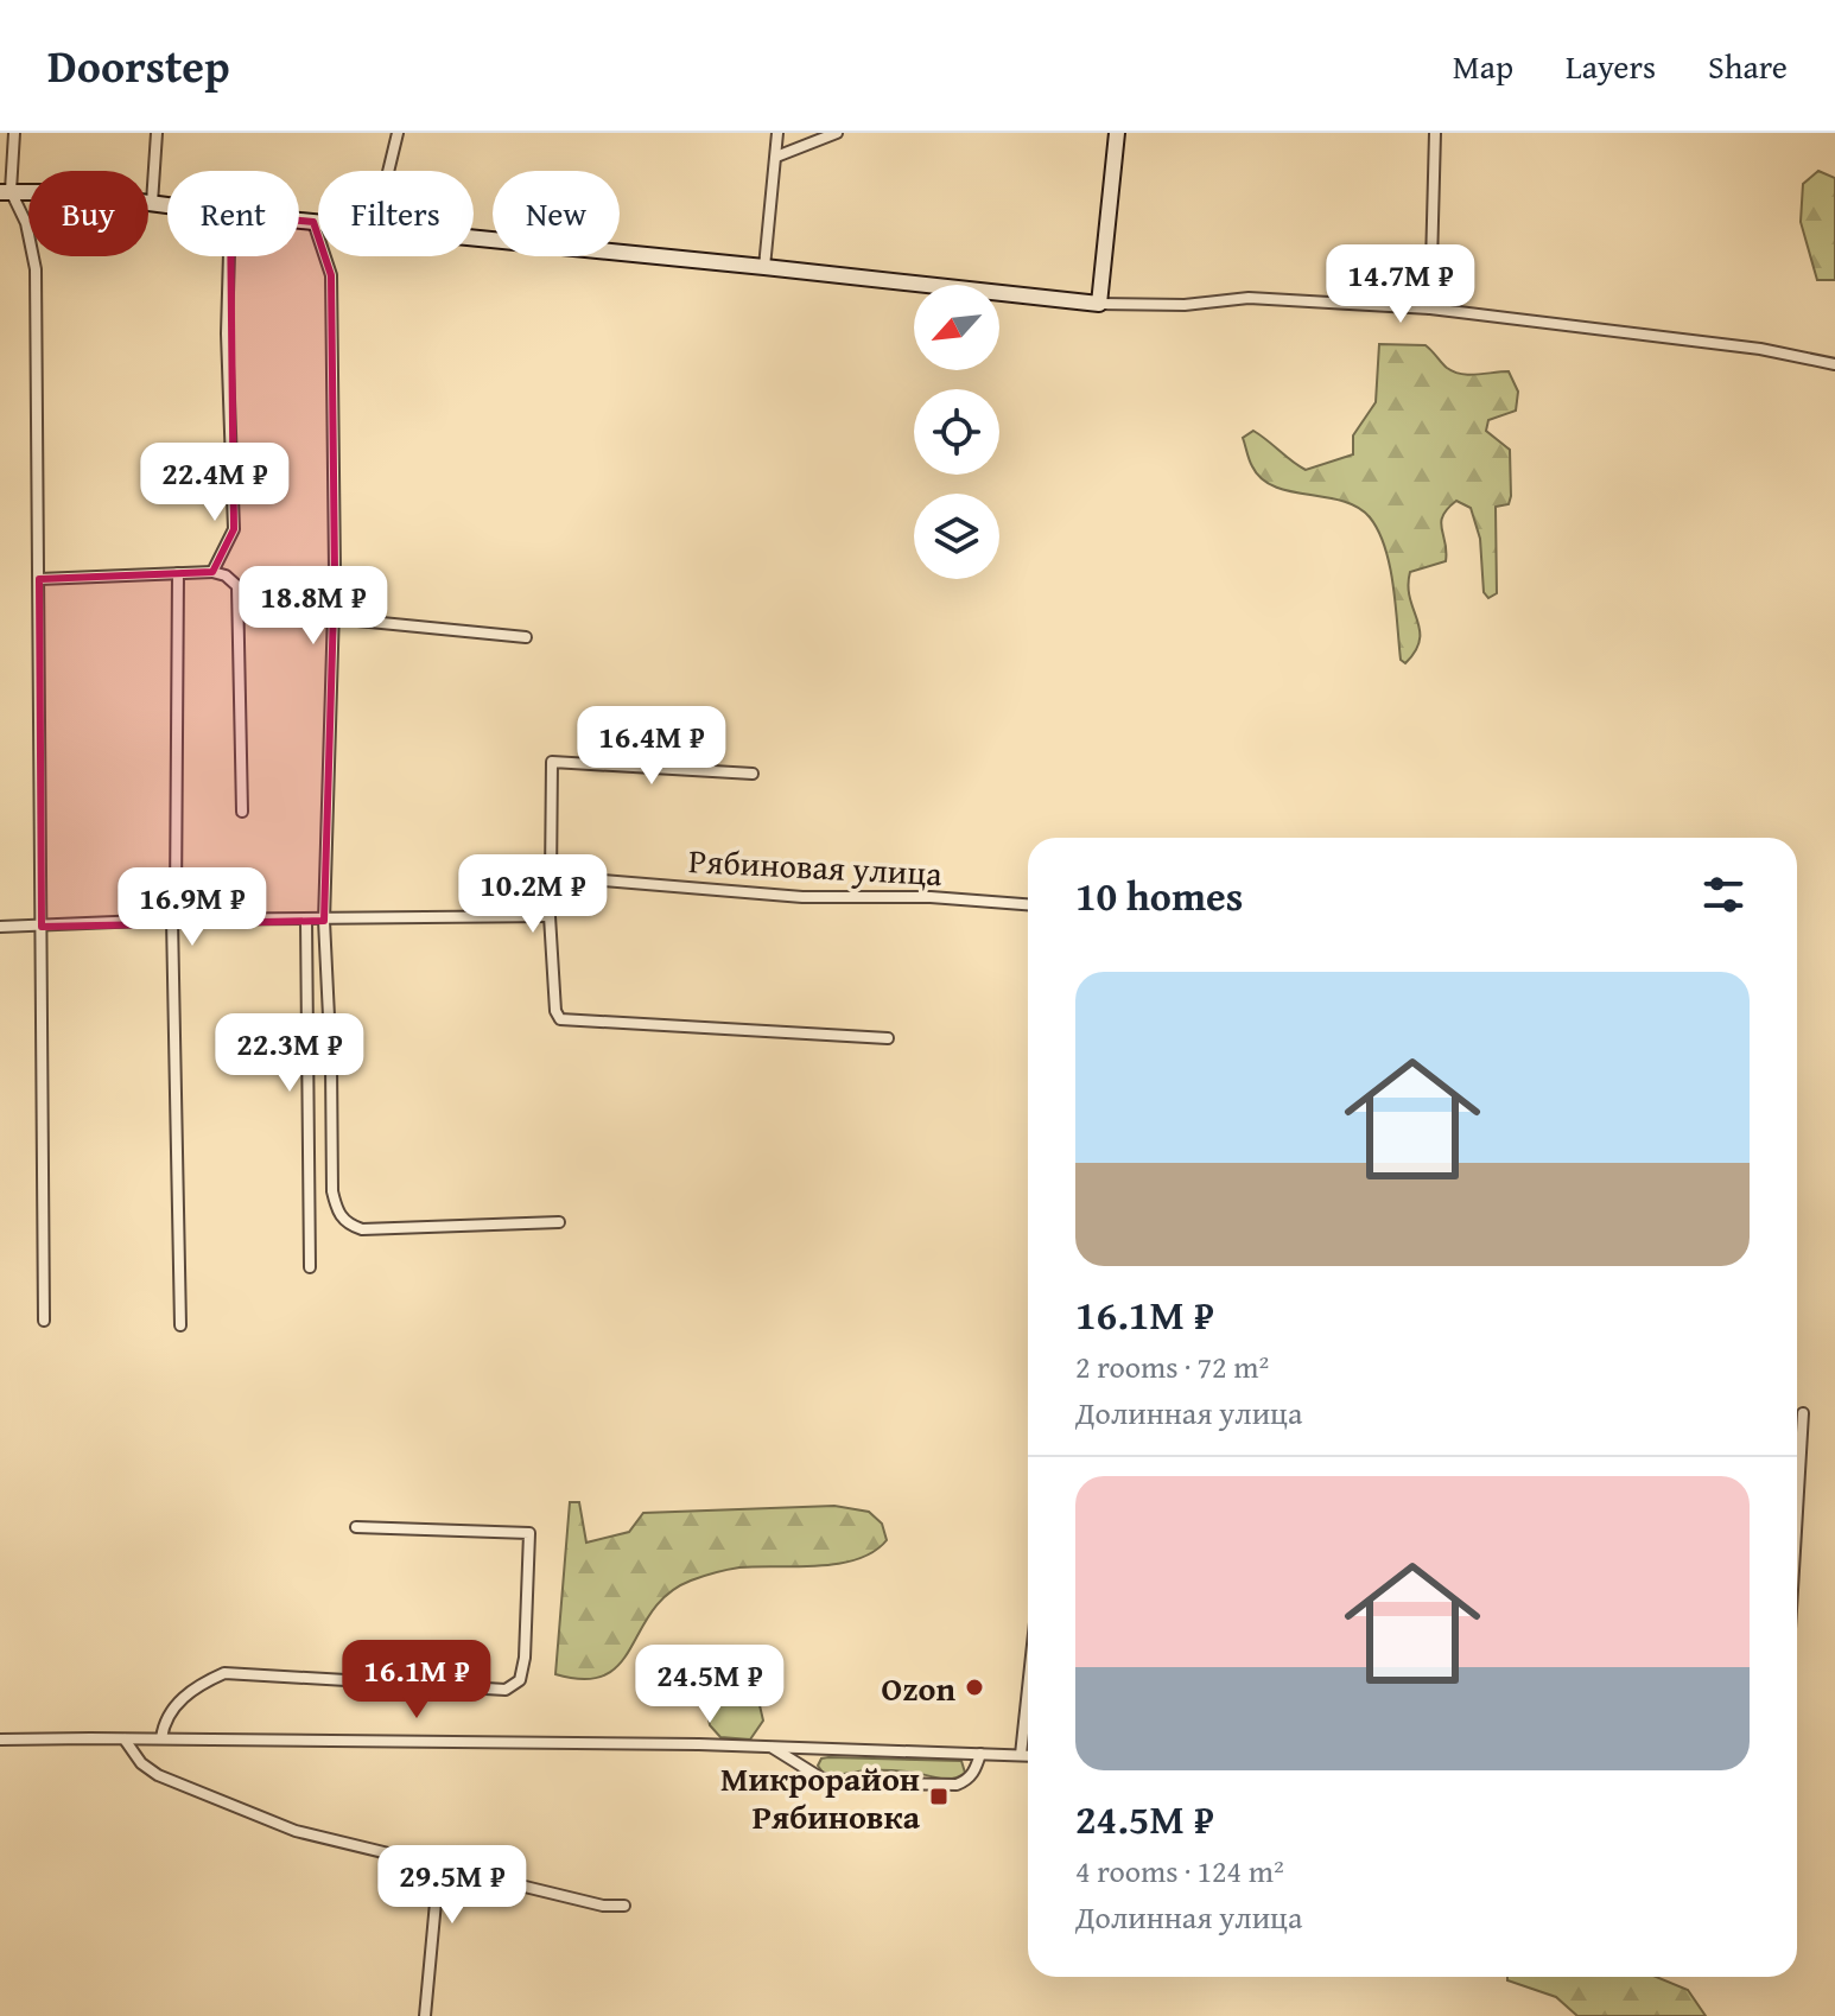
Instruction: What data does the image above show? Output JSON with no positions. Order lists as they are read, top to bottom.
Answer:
{
  "streets": {
    "street": ["Рябиновая улица"]
  },
  "places": {
    "other": ["Ozon"],
    "transit": ["Микрорайон Рябиновка"]
  },
  "north": "bottom left",
  "page": {
    "header": "Doorstep",
    "nav": ["Map", "Layers", "Share"],
    "chip": [
      "Buy",
      "Rent",
      "Filters",
      "New"
    ],
    "price": [
      "14.7M ₽",
      "22.4M ₽",
      "18.8M ₽",
      "16.4M ₽",
      "10.2M ₽",
      "16.9M ₽",
      "22.3M ₽",
      "16.1M ₽",
      "24.5M ₽",
      "29.5M ₽"
    ],
    "heading": "10 homes",
    "list": [
      {
        "name": "16.1M ₽",
        "note": "2 rooms · 72 m² · Долинная улица"
      },
      {
        "name": "24.5M ₽",
        "note": "4 rooms · 124 m² · Долинная улица"
      }
    ]
  }
}
